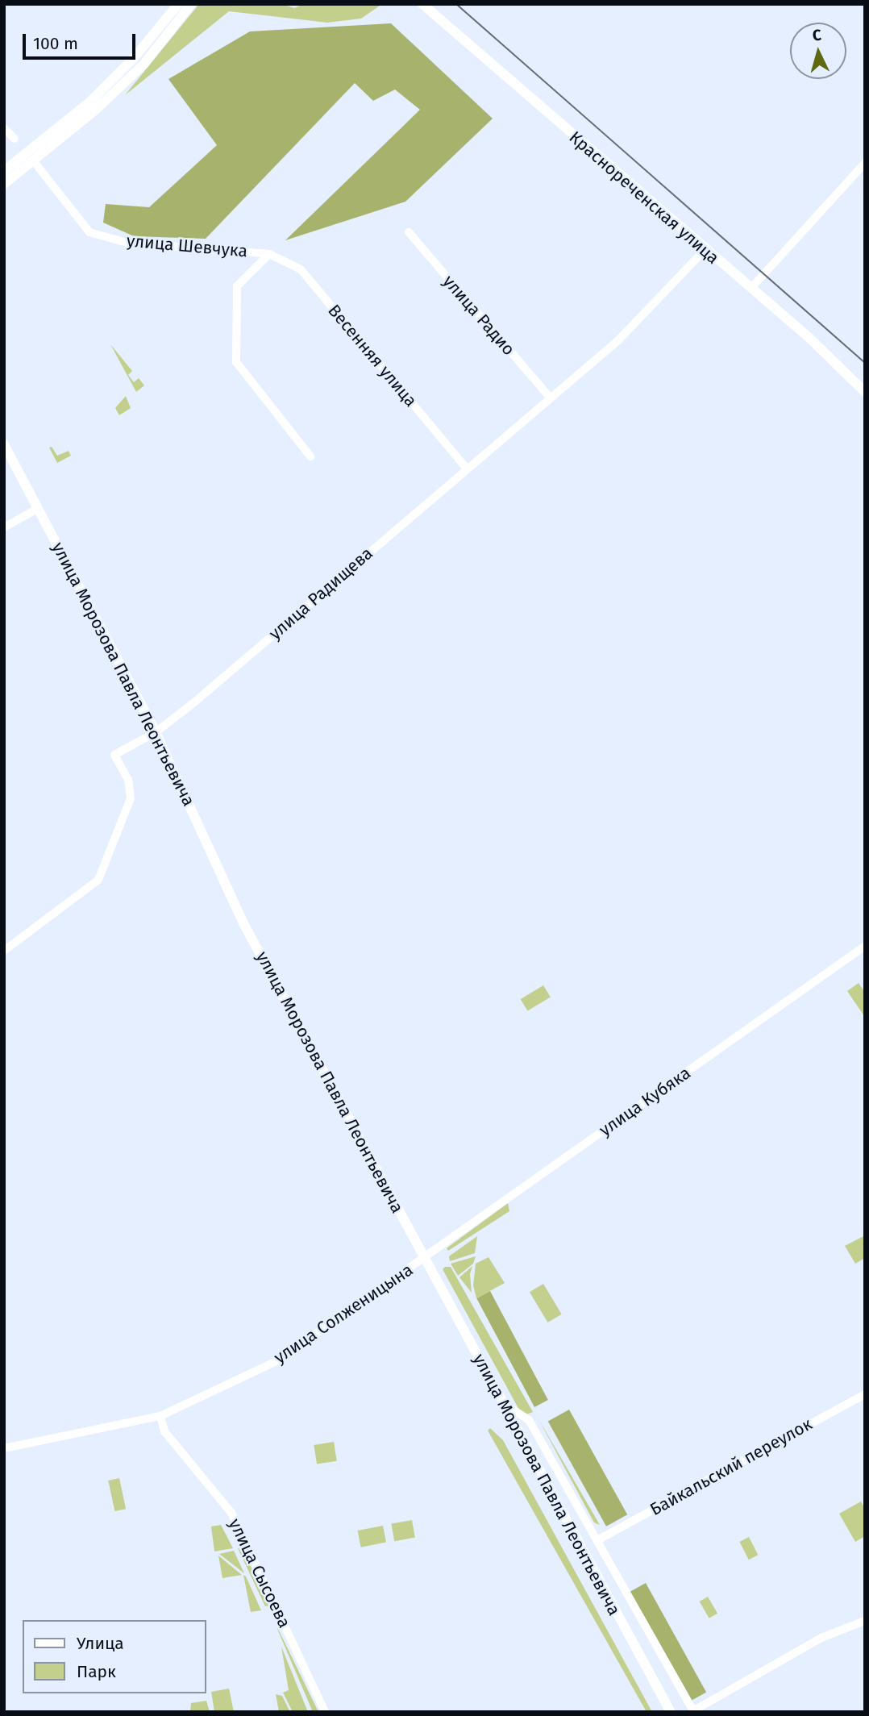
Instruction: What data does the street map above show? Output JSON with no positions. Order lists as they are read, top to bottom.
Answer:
{
  "streets": {
    "main road": ["Краснореченская улица", "улица Морозова Павла Леонтьевича"],
    "street": [
      "улица Шевчука",
      "улица Радио",
      "Весенняя улица",
      "улица Радищева",
      "улица Кубяка",
      "улица Солженицына",
      "Байкальский переулок",
      "улица Сысоева"
    ]
  },
  "crossings": [
    ["Краснореченская улица", "улица Радищева"],
    ["улица Шевчука", "Весенняя улица"],
    ["улица Радио", "улица Радищева"],
    ["Весенняя улица", "улица Радищева"],
    ["улица Радищева", "улица Морозова Павла Леонтьевича"],
    ["улица Морозова Павла Леонтьевича", "улица Кубяка"],
    ["улица Морозова Павла Леонтьевича", "улица Солженицына"],
    ["улица Кубяка", "улица Солженицына"],
    ["улица Солженицына", "улица Сысоева"]
  ],
  "legend": ["Улица", "Парк"],
  "scale_bar": "100 m",
  "north": "top"
}
